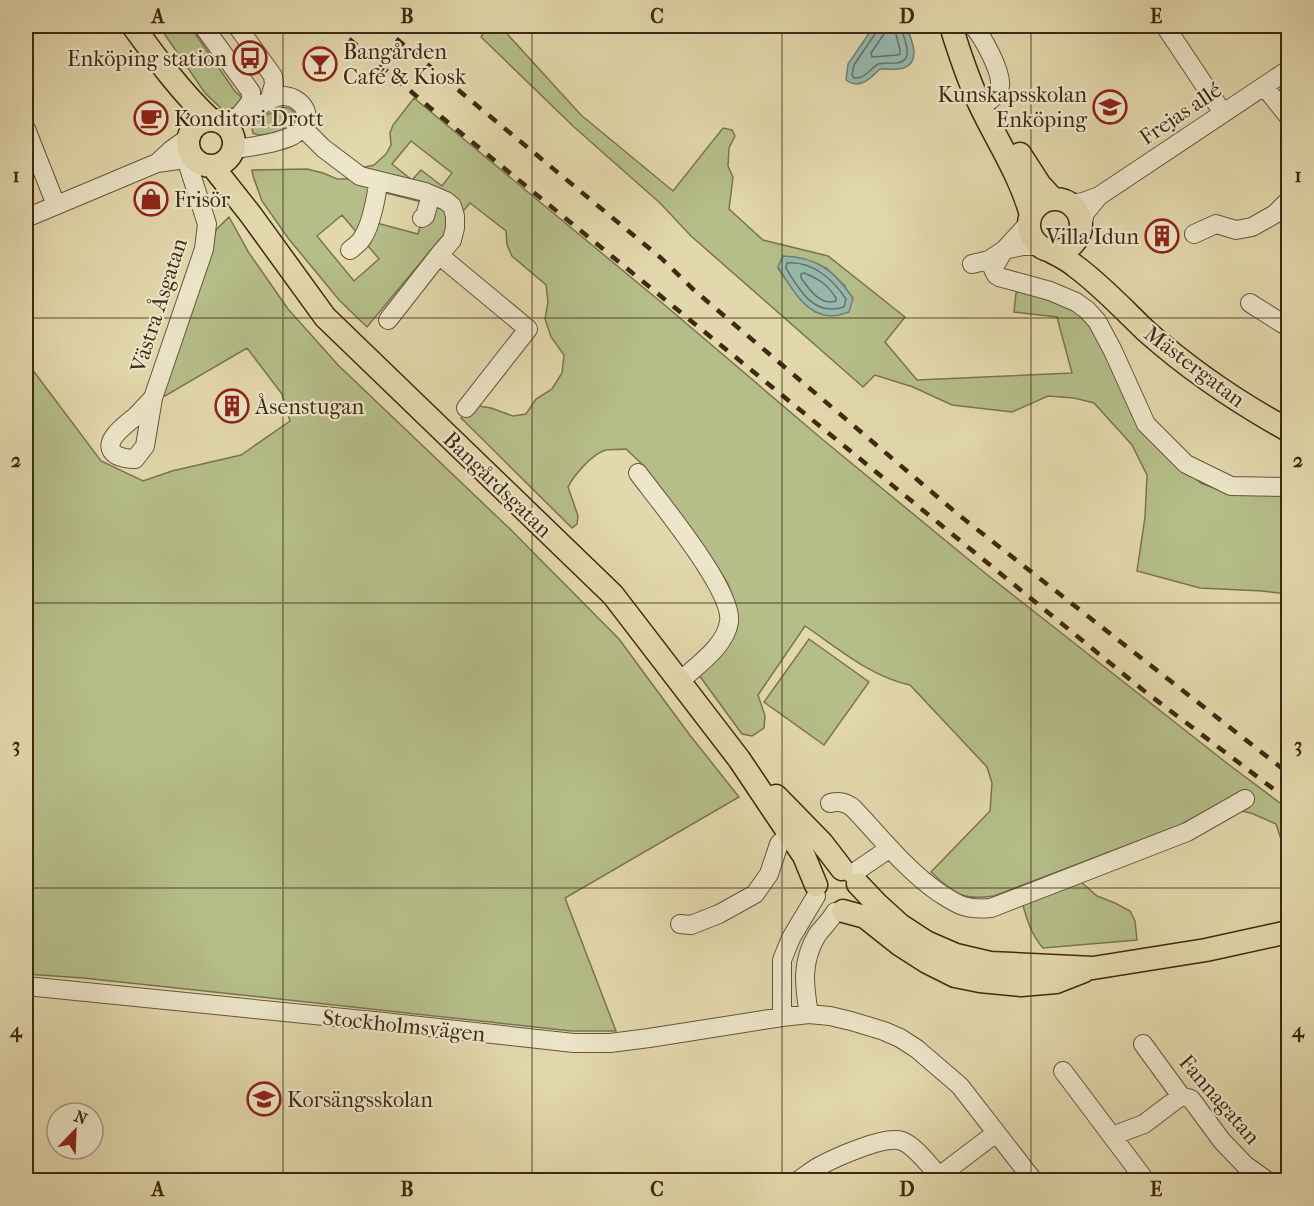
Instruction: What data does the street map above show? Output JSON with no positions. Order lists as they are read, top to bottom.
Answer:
{
  "streets": {
    "main road": ["Mästergatan", "Bangårdsgatan"],
    "street": [
      "Frejas allé",
      "Västra Åsgatan",
      "Stockholmsvägen",
      "Fannagatan"
    ]
  },
  "crossings": [
    ["Frejas allé", "Mästergatan"],
    ["Västra Åsgatan", "Bangårdsgatan"]
  ],
  "places": {
    "bus stop": ["Enköping station"],
    "bar": ["Bangården Café & Kiosk"],
    "school or university": ["Kunskapsskolan Enköping", "Korsängsskolan"],
    "cafe": ["Konditori Drott"],
    "shop": ["Frisör"],
    "building": ["Villa Idun", "Åsenstugan"]
  },
  "north": "top right",
  "grid": {
    "columns": [
      "A",
      "B",
      "C",
      "D",
      "E"
    ],
    "rows": [
      "1",
      "2",
      "3",
      "4"
    ]
  }
}
